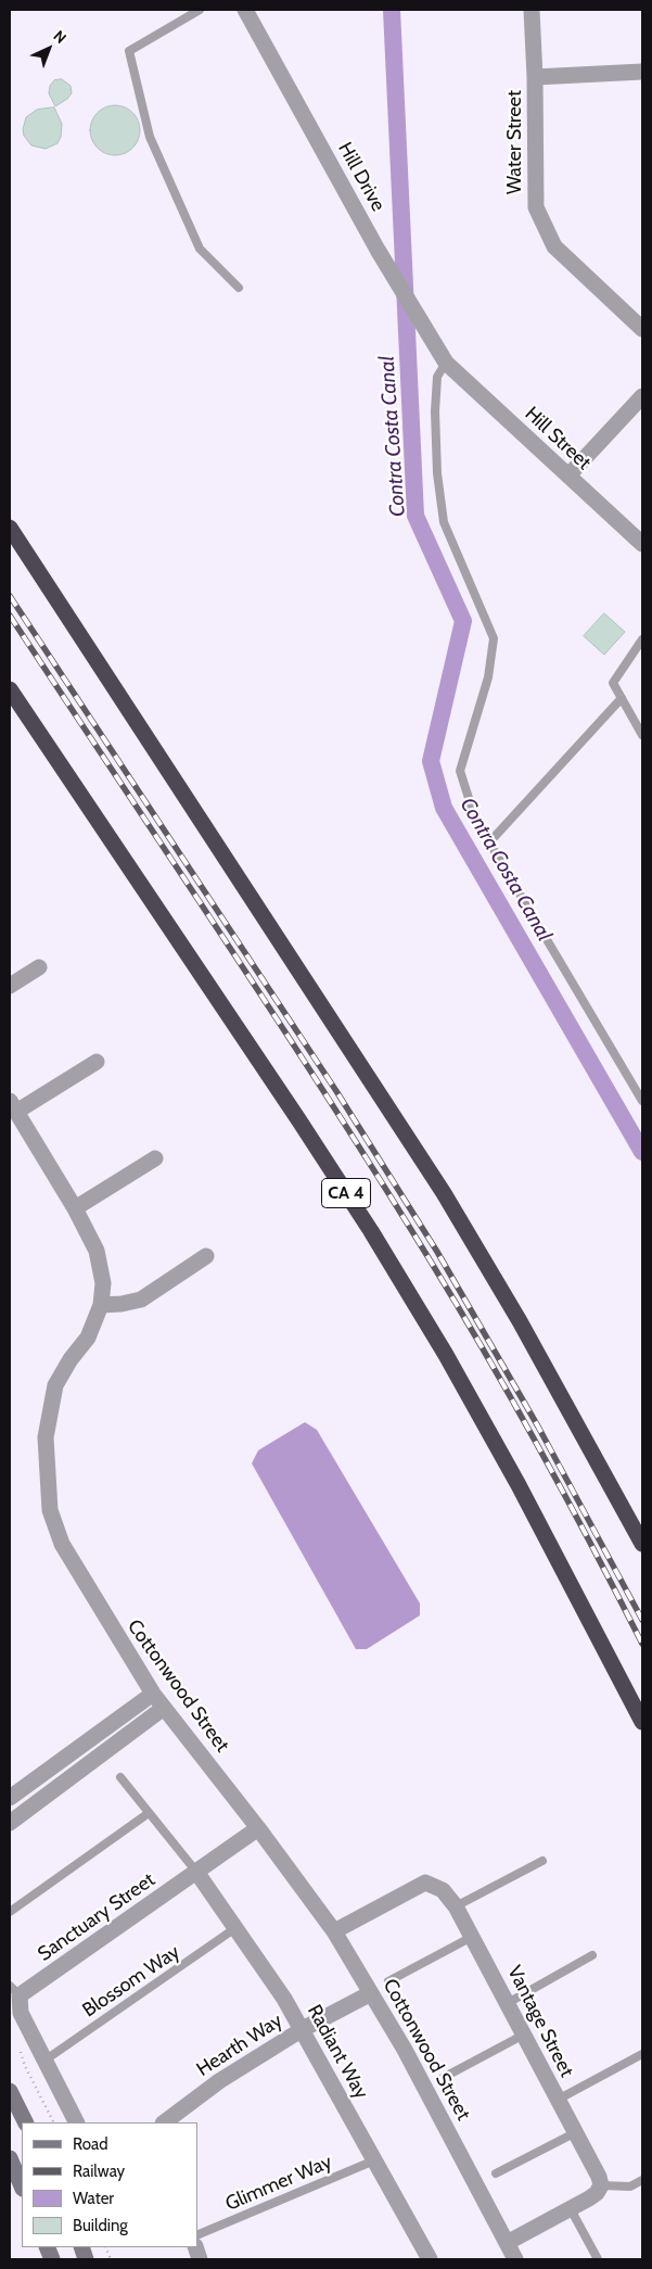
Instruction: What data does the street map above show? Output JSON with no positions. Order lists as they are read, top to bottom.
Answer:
{
  "streets": {
    "highway": ["CA 4"],
    "street": [
      "Water Street",
      "Hill Drive",
      "Hill Street",
      "Cottonwood Street",
      "Sanctuary Street",
      "Vantage Street",
      "Hearth Way",
      "Radiant Way"
    ],
    "lane": ["Blossom Way", "Glimmer Way"]
  },
  "crossings": [
    ["Hill Drive", "Hill Street"],
    ["Cottonwood Street", "Sanctuary Street"],
    ["Cottonwood Street", "Vantage Street"],
    ["Cottonwood Street", "Hearth Way"],
    ["Sanctuary Street", "Blossom Way"],
    ["Sanctuary Street", "Radiant Way"],
    ["Blossom Way", "Radiant Way"],
    ["Hearth Way", "Radiant Way"],
    ["Radiant Way", "Glimmer Way"]
  ],
  "water": ["Contra Costa Canal"],
  "legend": [
    "Road",
    "Railway",
    "Water",
    "Building"
  ],
  "north": "top right"
}
